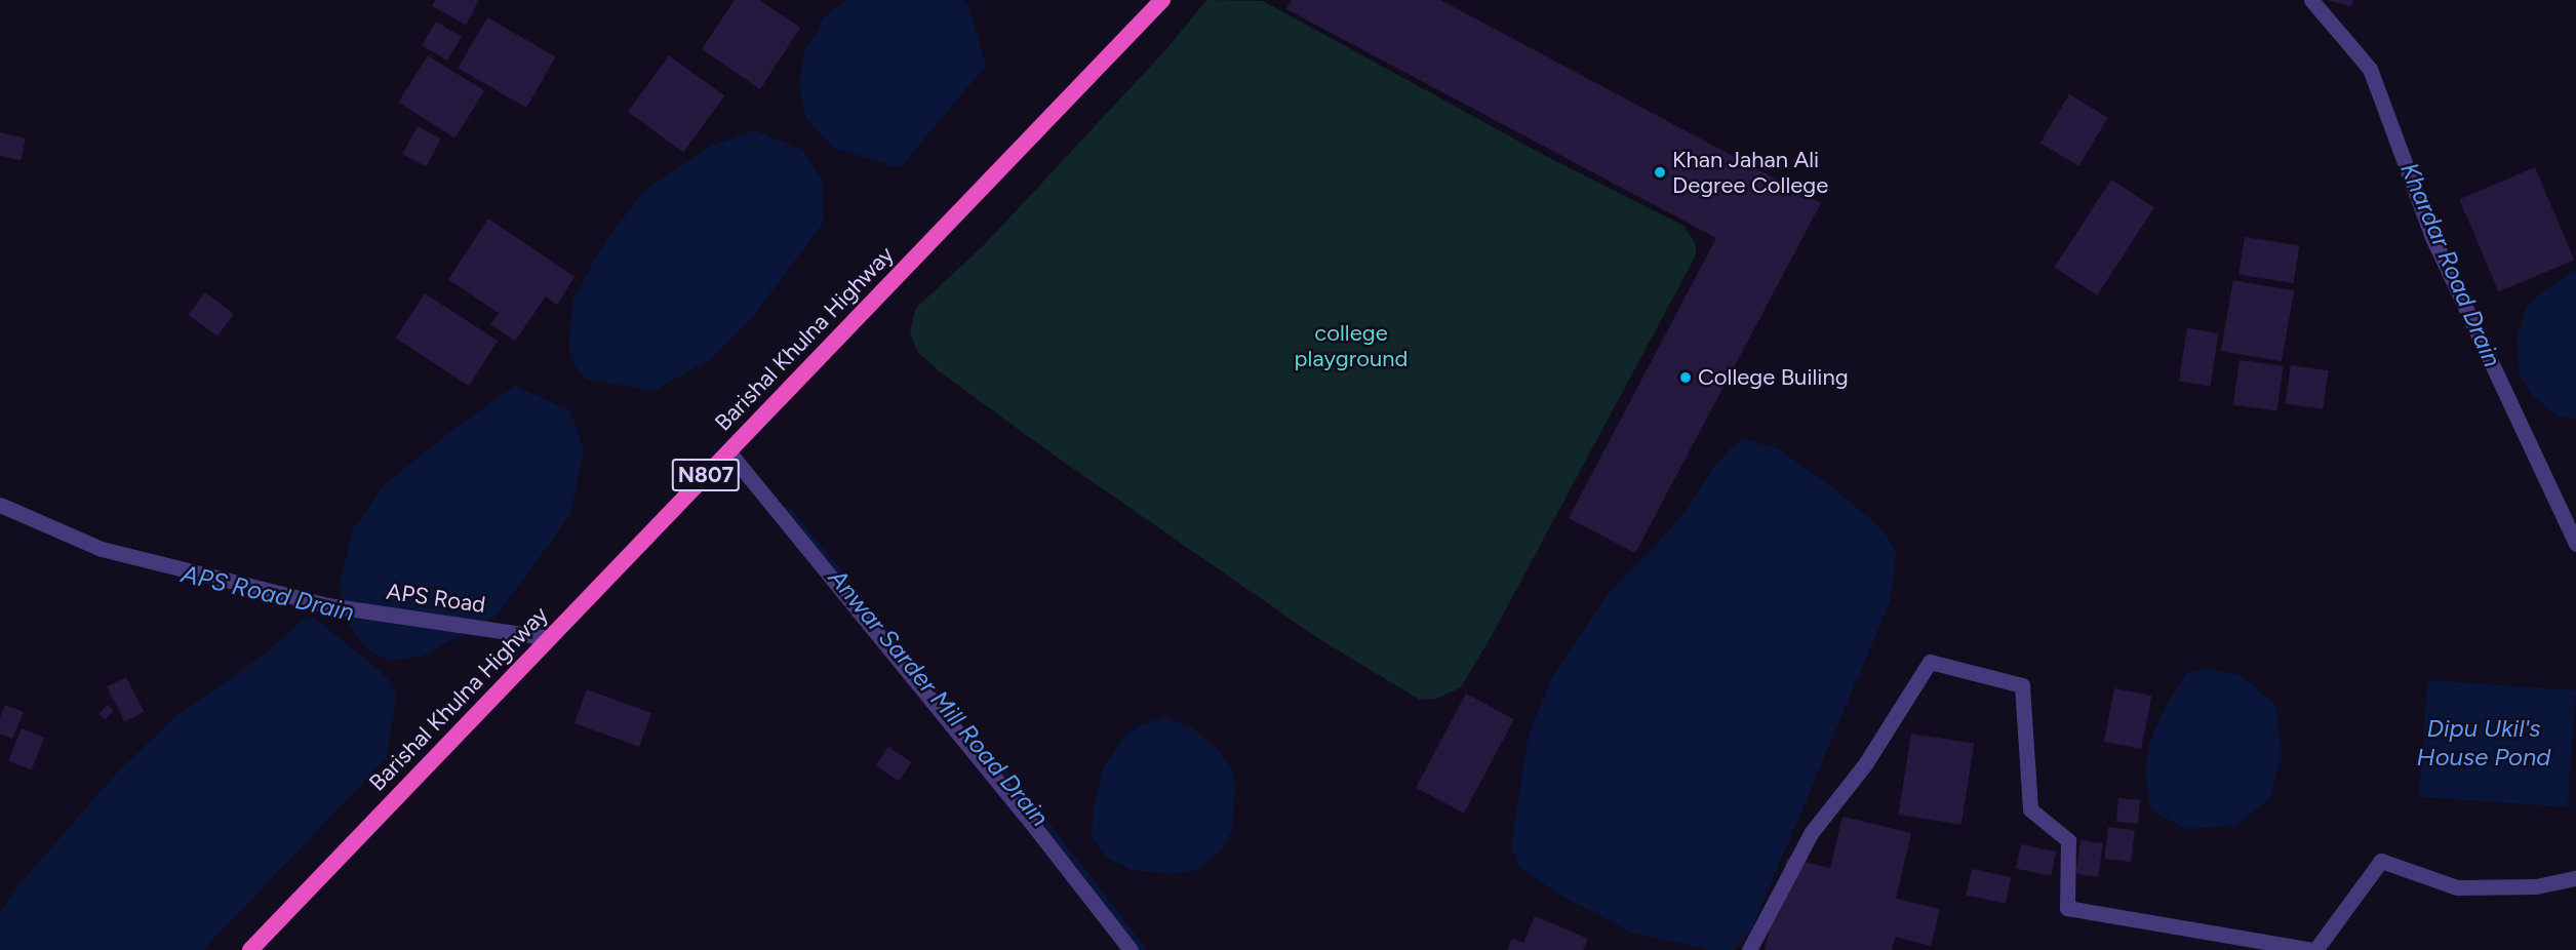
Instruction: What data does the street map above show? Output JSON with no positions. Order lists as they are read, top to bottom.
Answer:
{
  "streets": {
    "highway": ["Barishal Khulna Highway", "N807"],
    "street": ["APS Road"]
  },
  "crossings": [
    ["Barishal Khulna Highway", "APS Road"]
  ],
  "water": [
    "Khardar Road Drain",
    "APS Road Drain",
    "Anwar Sarder Mill Road Drain",
    "Dipu Ukil's House Pond"
  ],
  "parks": ["college playground"],
  "places": ["Khan Jahan Ali Degree College", "College Builing"]
}
